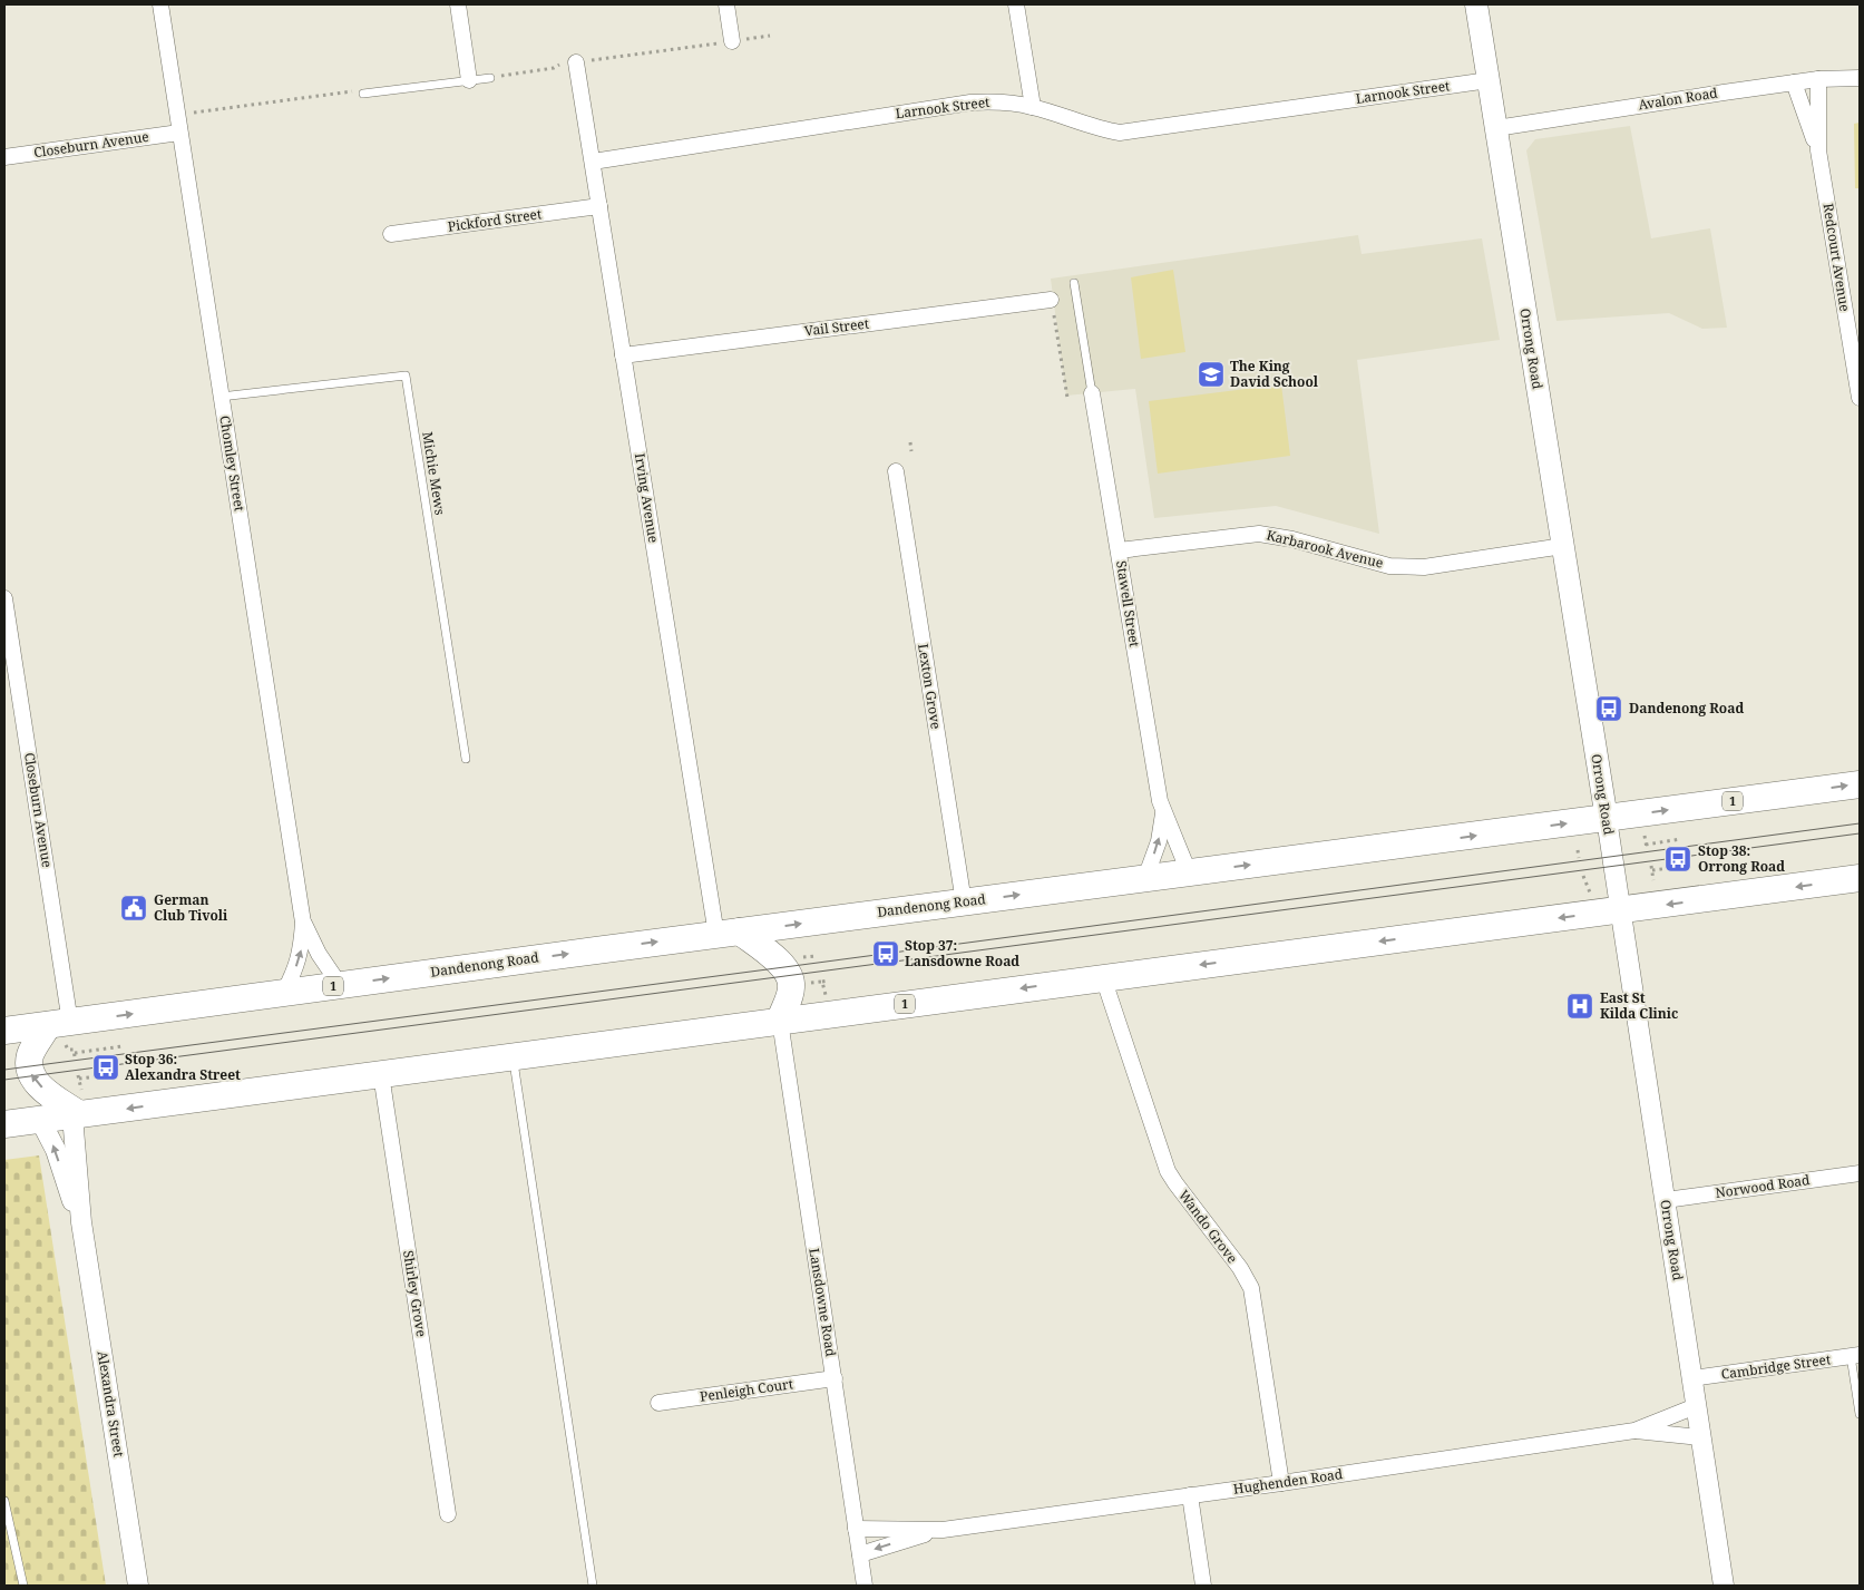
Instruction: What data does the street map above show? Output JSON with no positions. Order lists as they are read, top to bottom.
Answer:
{
  "streets": {
    "highway": ["1", "Dandenong Road"],
    "main road": ["Orrong Road"],
    "street": [
      "Larnook Street",
      "Avalon Road",
      "Closeburn Avenue",
      "Pickford Street",
      "Redcourt Avenue",
      "Vail Street",
      "Chomley Street",
      "Irving Avenue",
      "Karbarook Avenue",
      "Stawell Street",
      "Lexton Grove",
      "Norwood Road",
      "Wando Grove",
      "Shirley Grove",
      "Lansdowne Road",
      "Cambridge Street",
      "Penleigh Court",
      "Alexandra Street",
      "Hughenden Road"
    ],
    "lane": ["Michie Mews"]
  },
  "crossings": [
    ["Larnook Street", "Orrong Road"],
    ["Larnook Street", "Irving Avenue"],
    ["Avalon Road", "Redcourt Avenue"],
    ["Avalon Road", "Orrong Road"],
    ["Closeburn Avenue", "Chomley Street"],
    ["Closeburn Avenue", "Dandenong Road"],
    ["Pickford Street", "Irving Avenue"],
    ["Vail Street", "Irving Avenue"],
    ["Orrong Road", "Karbarook Avenue"],
    ["Orrong Road", "1"],
    ["Orrong Road", "Dandenong Road"],
    ["Orrong Road", "Norwood Road"],
    ["Orrong Road", "Cambridge Street"],
    ["Orrong Road", "Hughenden Road"],
    ["Chomley Street", "Michie Mews"],
    ["Chomley Street", "Dandenong Road"],
    ["Irving Avenue", "Dandenong Road"],
    ["Karbarook Avenue", "Stawell Street"],
    ["Stawell Street", "Dandenong Road"],
    ["Lexton Grove", "Dandenong Road"],
    ["1", "Wando Grove"],
    ["1", "Shirley Grove"],
    ["1", "Lansdowne Road"],
    ["1", "Alexandra Street"],
    ["Wando Grove", "Hughenden Road"],
    ["Lansdowne Road", "Penleigh Court"],
    ["Lansdowne Road", "Hughenden Road"]
  ],
  "places": {
    "school or university": ["The King David School"],
    "bus stop": [
      "Dandenong Road",
      "Stop 38: Orrong Road",
      "Stop 37: Lansdowne Road",
      "Stop 36: Alexandra Street"
    ],
    "public building": ["German Club Tivoli"],
    "hospital": ["East St Kilda Clinic"]
  }
}
